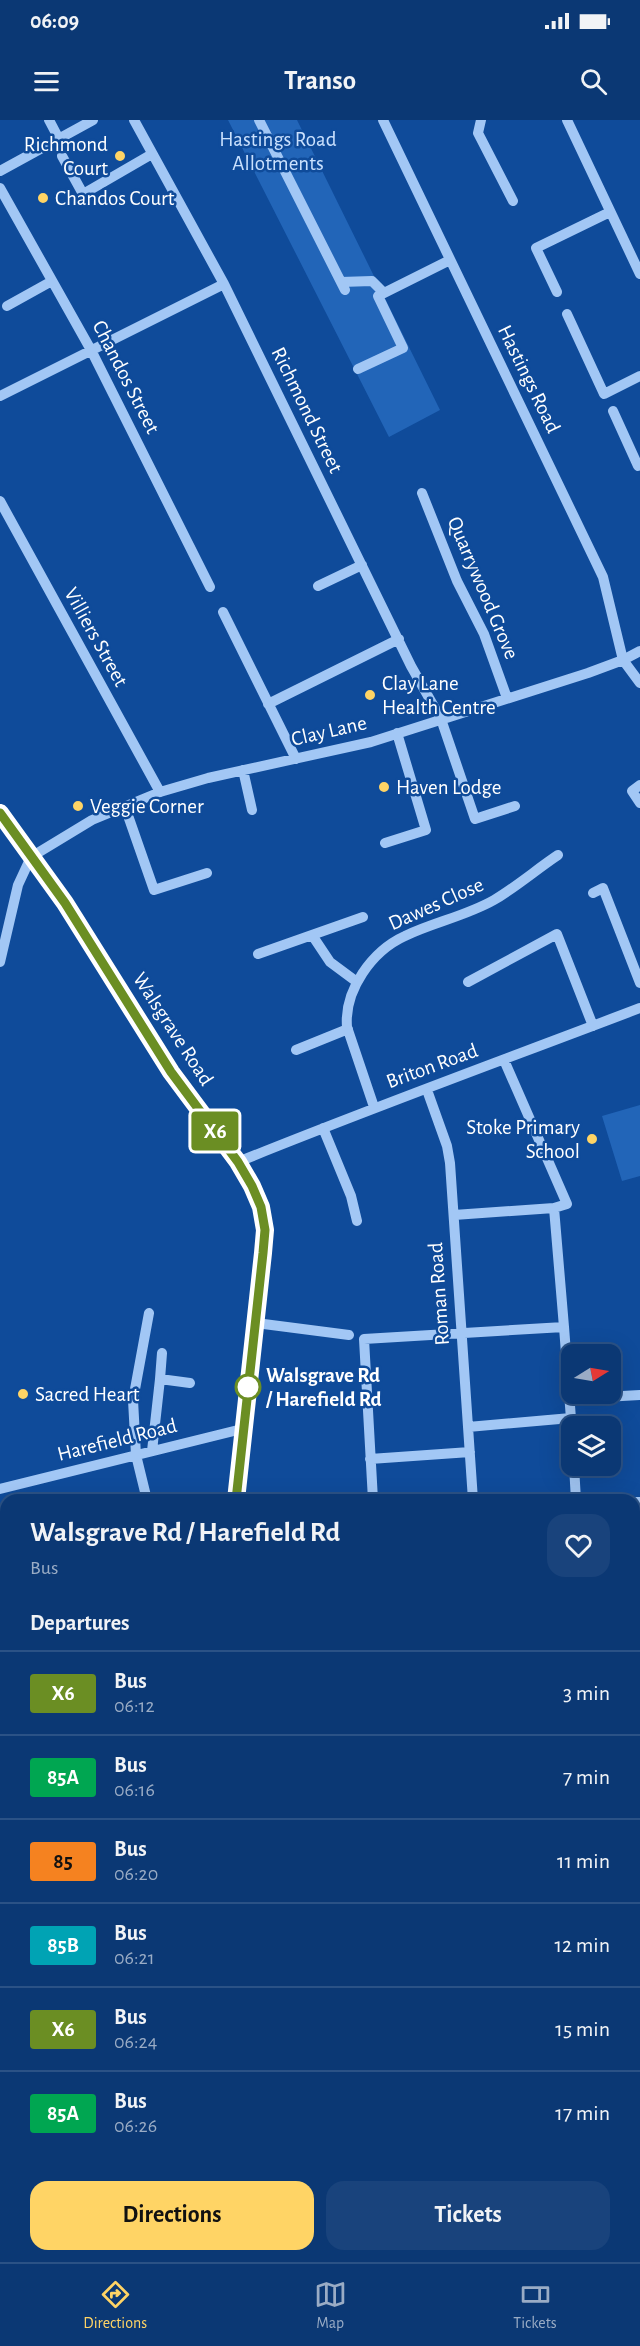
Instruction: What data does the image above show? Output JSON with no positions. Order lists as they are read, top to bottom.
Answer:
{
  "streets": {
    "highway": ["Walsgrave Road"],
    "street": [
      "Chandos Street",
      "Hastings Road",
      "Richmond Street",
      "Quarrywood Grove",
      "Villiers Street",
      "Clay Lane",
      "Dawes Close",
      "Briton Road",
      "Roman Road",
      "Harefield Road"
    ]
  },
  "crossings": [
    ["Hastings Road", "Clay Lane"],
    ["Richmond Street", "Clay Lane"],
    ["Quarrywood Grove", "Clay Lane"],
    ["Villiers Street", "Clay Lane"],
    ["Clay Lane", "Walsgrave Road"],
    ["Dawes Close", "Briton Road"],
    ["Walsgrave Road", "Briton Road"],
    ["Walsgrave Road", "Harefield Road"],
    ["Briton Road", "Roman Road"]
  ],
  "parks": ["Hastings Road Allotments"],
  "places": [
    "Richmond Court",
    "Chandos Court",
    "Clay Lane Health Centre",
    "Haven Lodge",
    "Veggie Corner",
    "Stoke Primary School",
    "Walsgrave Rd / Harefield Rd",
    "Sacred Heart"
  ],
  "lines": ["bus line X6"],
  "north": "right",
  "page": {
    "status": "06:09",
    "header": "Transo",
    "on_map": "X6",
    "heading": [
      ["Walsgrave Rd / Harefield Rd", "Bus"],
      "Departures"
    ],
    "list": [
      {
        "mark": "X6",
        "name": "Bus",
        "note": "06:12",
        "value": "3 min"
      },
      {
        "mark": "85A",
        "name": "Bus",
        "note": "06:16",
        "value": "7 min"
      },
      {
        "mark": "85",
        "name": "Bus",
        "note": "06:20",
        "value": "11 min"
      },
      {
        "mark": "85B",
        "name": "Bus",
        "note": "06:21",
        "value": "12 min"
      },
      {
        "mark": "X6",
        "name": "Bus",
        "note": "06:24",
        "value": "15 min"
      },
      {
        "mark": "85A",
        "name": "Bus",
        "note": "06:26",
        "value": "17 min"
      }
    ],
    "buttons": ["Directions", "Tickets"],
    "tabs": ["Directions", "Map", "Tickets"]
  }
}
